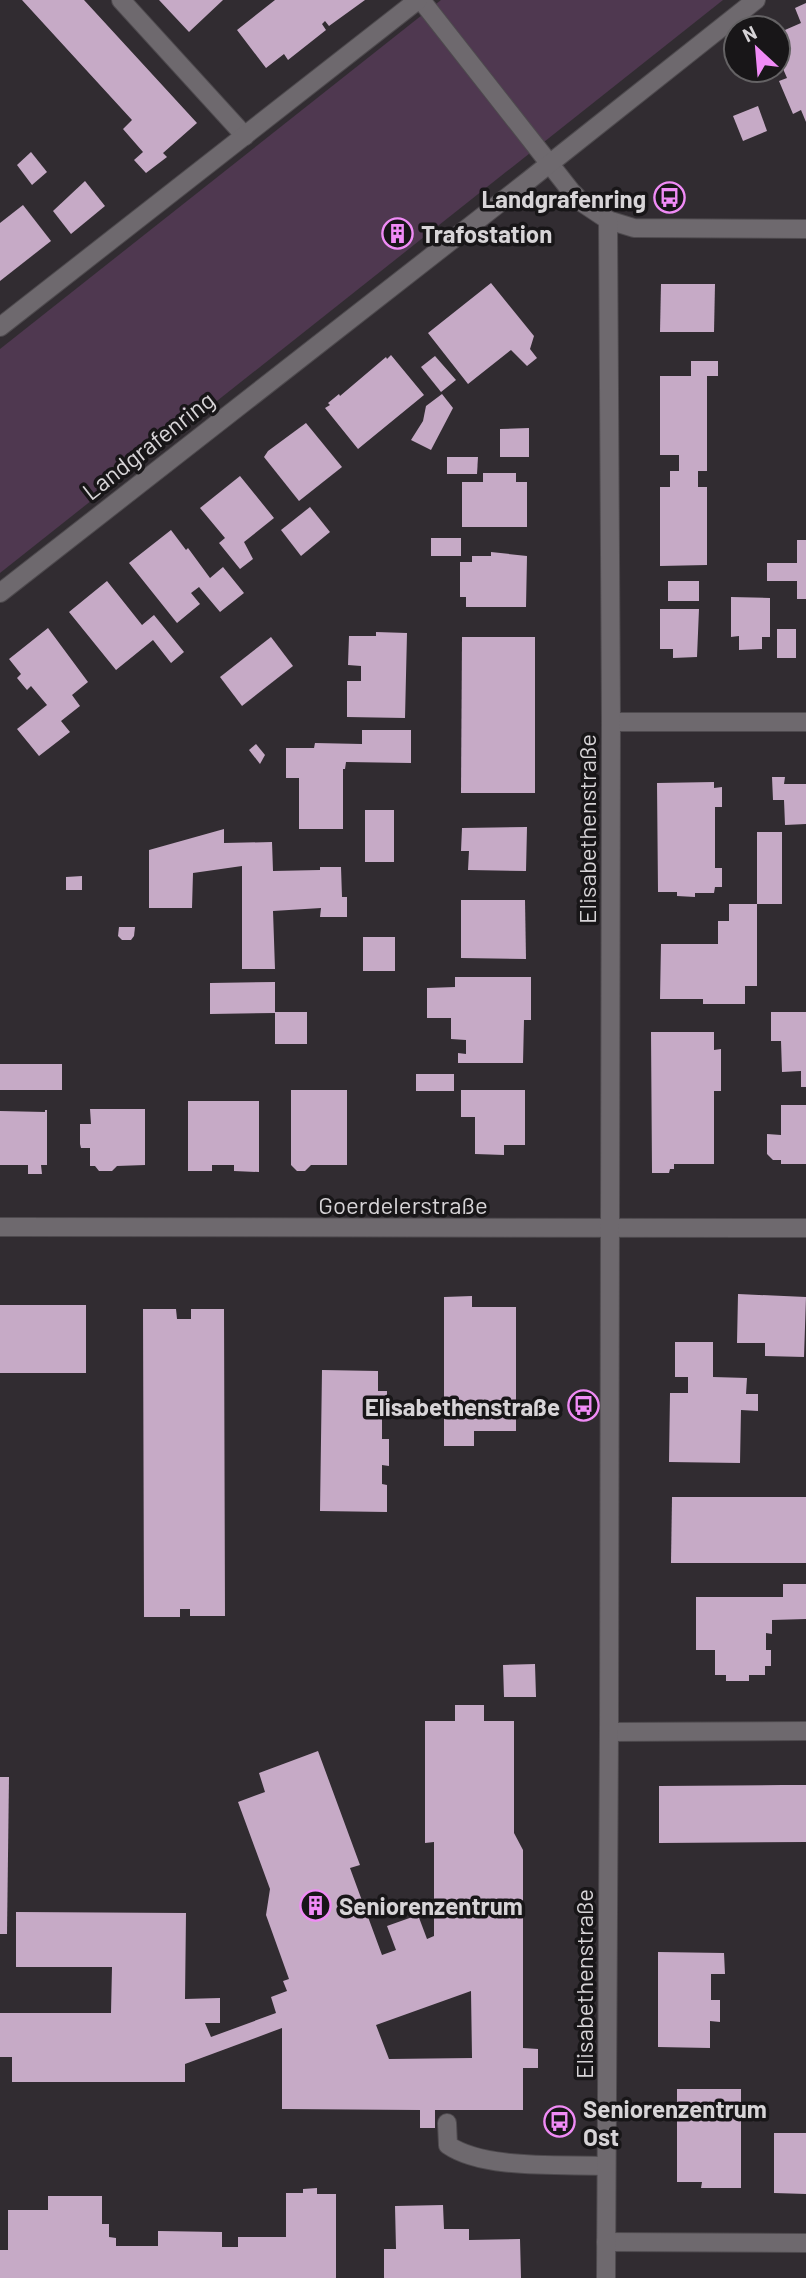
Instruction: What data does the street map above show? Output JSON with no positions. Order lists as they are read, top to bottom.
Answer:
{
  "streets": {
    "street": ["Landgrafenring", "Elisabethenstraße", "Goerdelerstraße"]
  },
  "crossings": [
    ["Elisabethenstraße", "Goerdelerstraße"]
  ],
  "places": {
    "bus stop": ["Landgrafenring", "Elisabethenstraße", "Seniorenzentrum Ost"],
    "building": ["Trafostation", "Seniorenzentrum"]
  },
  "north": "top left"
}
